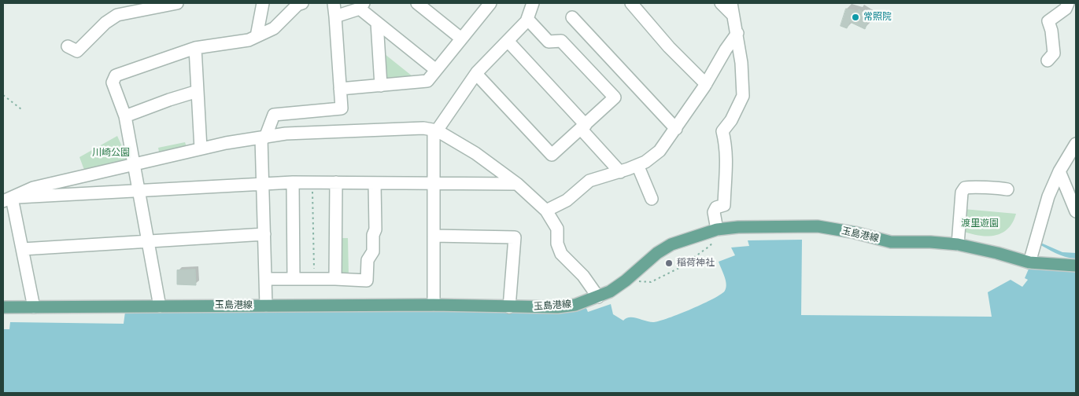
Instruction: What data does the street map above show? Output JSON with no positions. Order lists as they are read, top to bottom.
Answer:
{
  "streets": {
    "main road": ["玉島港線"]
  },
  "parks": ["川崎公園", "渡里遊園"],
  "places": ["常照院", "稲荷神社"]
}
